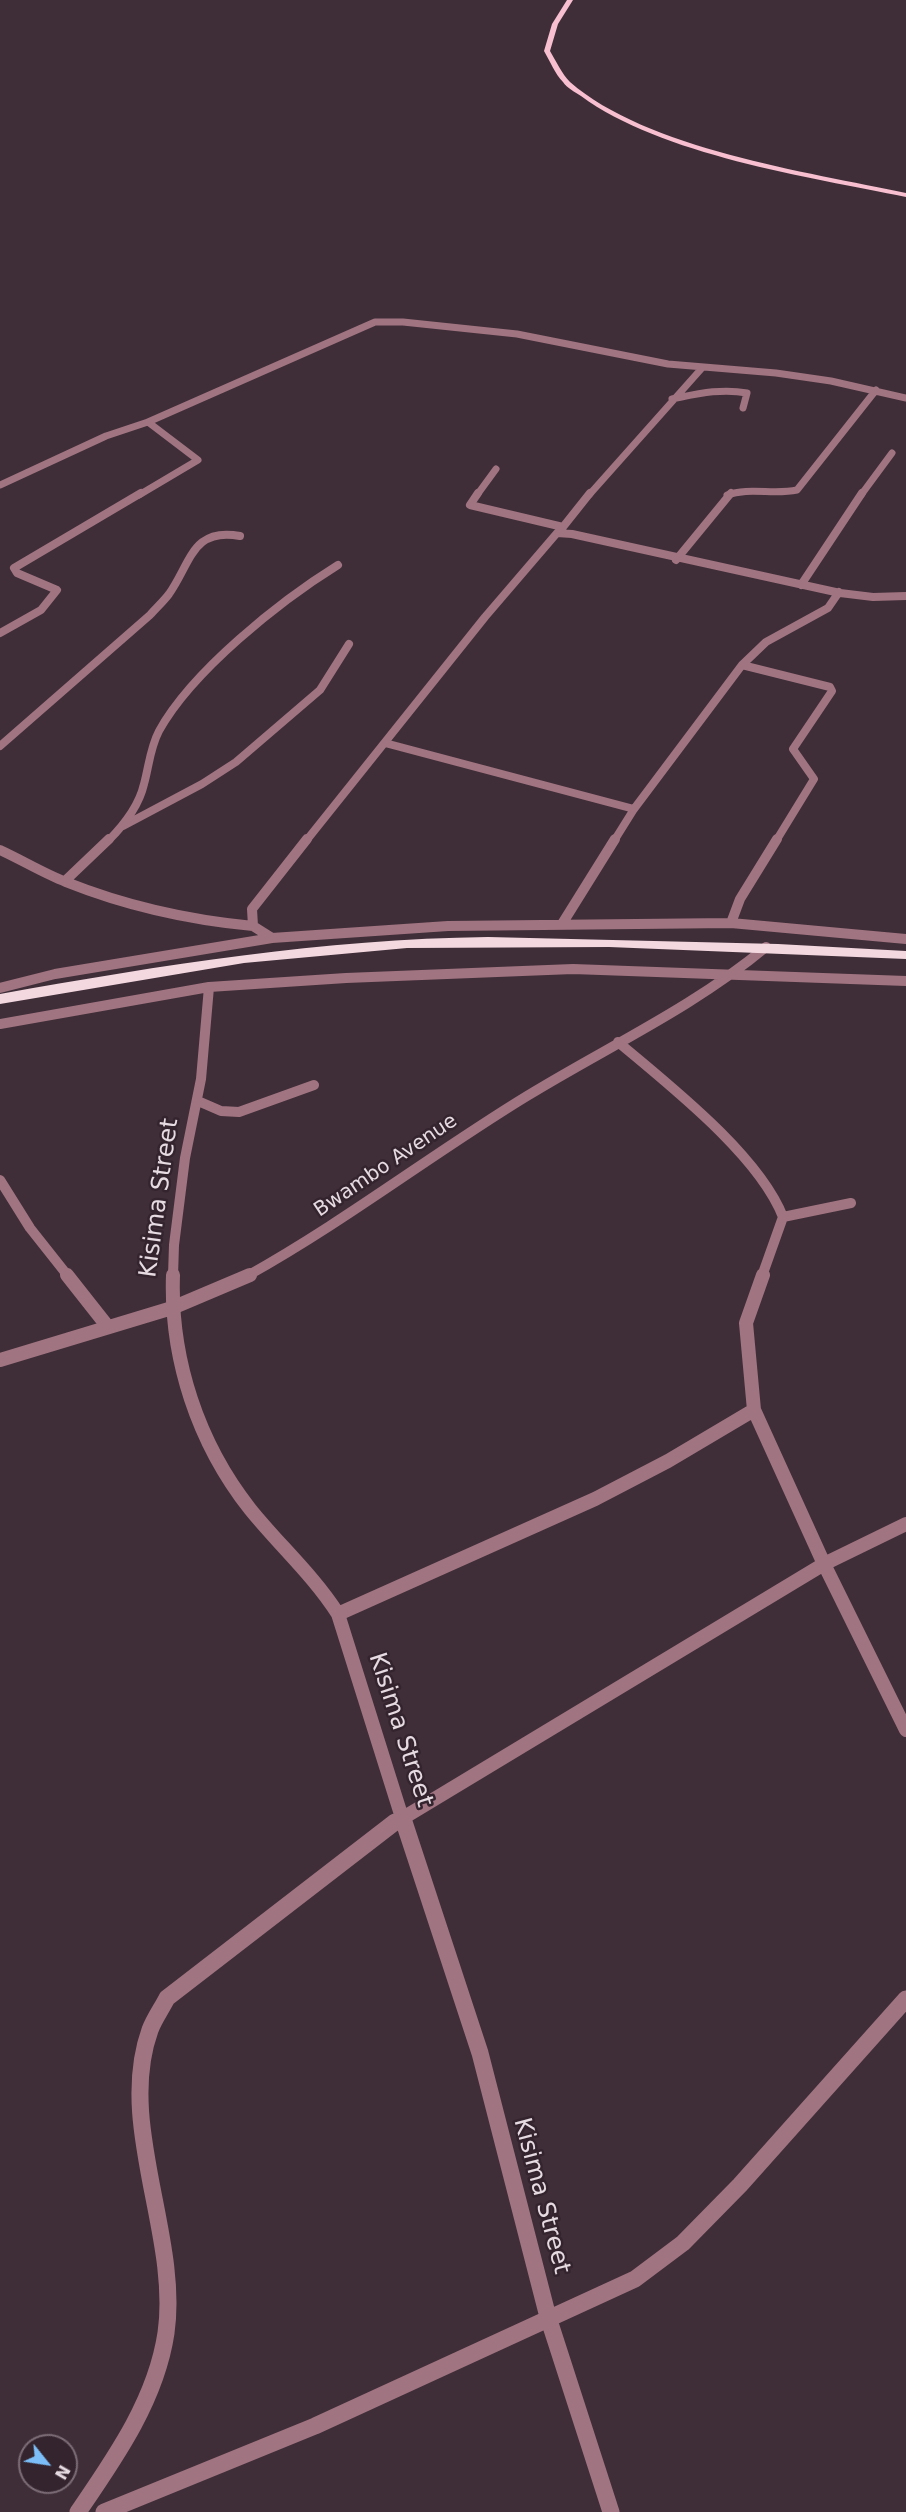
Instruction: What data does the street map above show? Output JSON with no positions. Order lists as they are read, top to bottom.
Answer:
{
  "streets": {
    "street": ["Bwambo Avenue", "Kisima Street"]
  },
  "crossings": [
    ["Bwambo Avenue", "Kisima Street"]
  ],
  "north": "bottom right"
}
